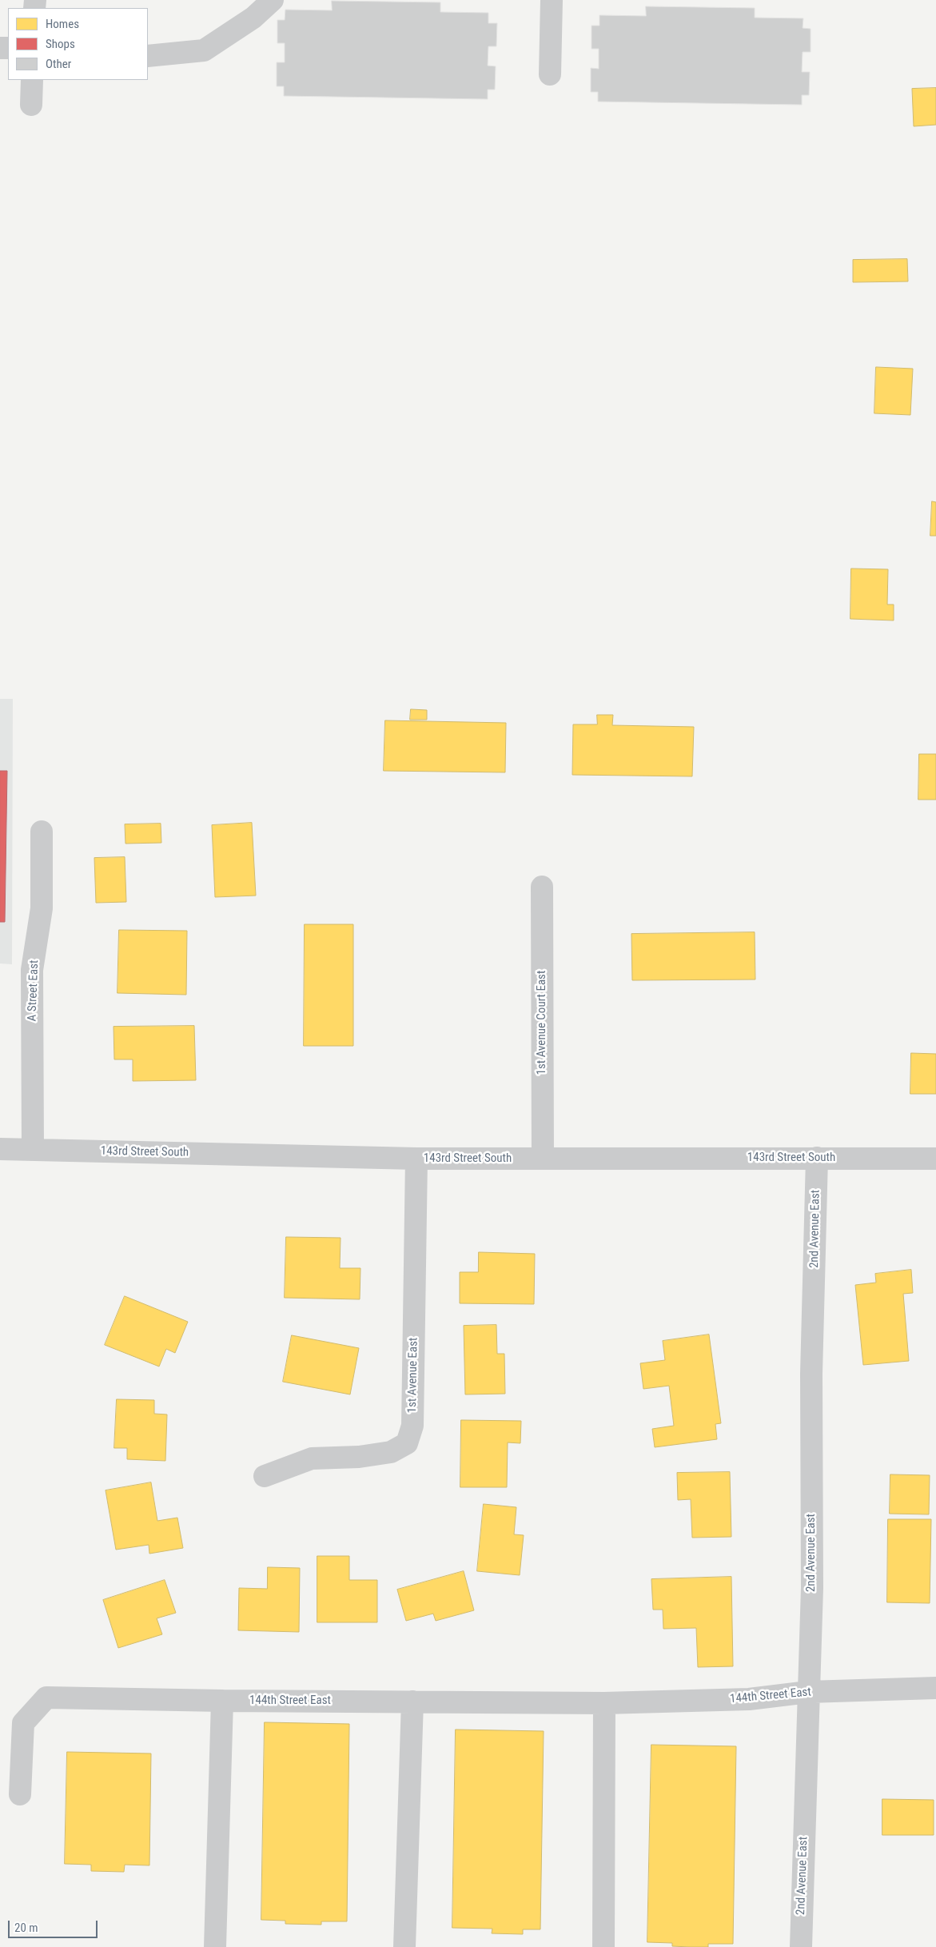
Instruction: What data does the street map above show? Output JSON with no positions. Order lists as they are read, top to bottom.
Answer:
{
  "streets": {
    "street": [
      "A Street East",
      "1st Avenue Court East",
      "143rd Street South",
      "2nd Avenue East",
      "1st Avenue East",
      "144th Street East"
    ]
  },
  "crossings": [
    ["A Street East", "143rd Street South"],
    ["1st Avenue Court East", "143rd Street South"],
    ["143rd Street South", "2nd Avenue East"],
    ["143rd Street South", "1st Avenue East"],
    ["2nd Avenue East", "144th Street East"]
  ],
  "legend": ["Homes", "Shops", "Other"],
  "scale_bar": "20 m"
}
